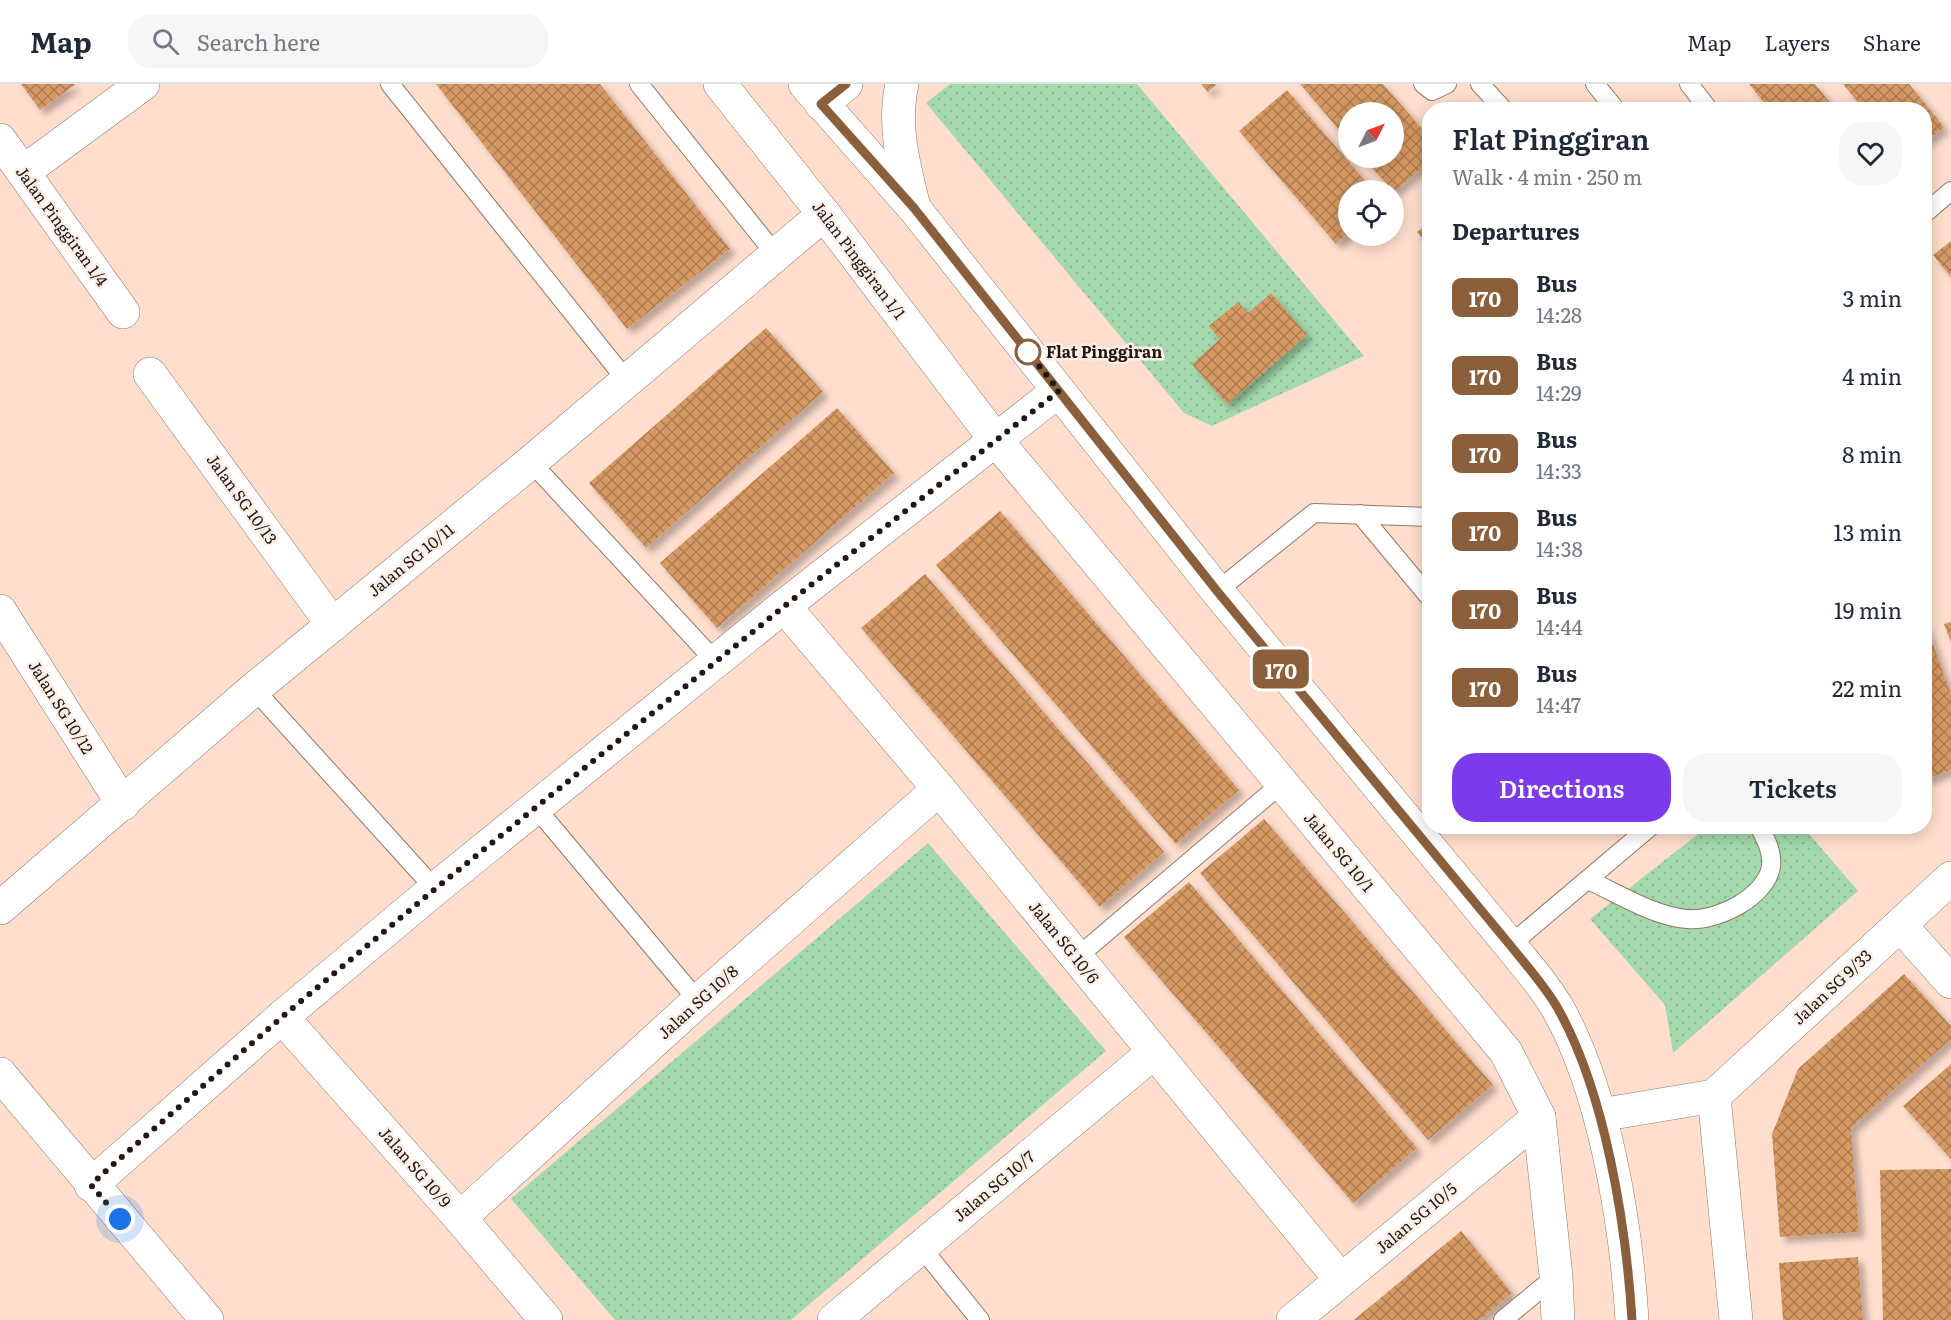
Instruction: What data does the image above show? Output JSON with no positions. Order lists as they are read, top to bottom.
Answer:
{
  "streets": {
    "street": [
      "Jalan Pinggiran 1/4",
      "Jalan Pinggiran 1/1",
      "Jalan SG 10/13",
      "Jalan SG 10/11",
      "Jalan SG 10/12",
      "Jalan SG 10/1",
      "Jalan SG 10/6",
      "Jalan SG 9/33",
      "Jalan SG 10/8",
      "Jalan SG 10/9",
      "Jalan SG 10/7",
      "Jalan SG 10/5"
    ]
  },
  "crossings": [
    ["Jalan Pinggiran 1/1", "Jalan SG 10/11"],
    ["Jalan Pinggiran 1/1", "Jalan SG 10/1"],
    ["Jalan SG 10/13", "Jalan SG 10/11"],
    ["Jalan SG 10/11", "Jalan SG 10/12"],
    ["Jalan SG 10/1", "Jalan SG 10/5"],
    ["Jalan SG 10/6", "Jalan SG 10/8"],
    ["Jalan SG 10/6", "Jalan SG 10/7"],
    ["Jalan SG 10/6", "Jalan SG 10/5"],
    ["Jalan SG 10/8", "Jalan SG 10/9"]
  ],
  "places": ["Flat Pinggiran"],
  "lines": ["bus line 170"],
  "north": "top right",
  "page": {
    "header": "Map",
    "search": "Search here",
    "nav": ["Map", "Layers", "Share"],
    "on_map": "170",
    "heading": [
      ["Flat Pinggiran", "Walk · 4 min · 250 m"],
      "Departures"
    ],
    "list": [
      {
        "mark": "170",
        "name": "Bus",
        "note": "14:28",
        "value": "3 min"
      },
      {
        "mark": "170",
        "name": "Bus",
        "note": "14:29",
        "value": "4 min"
      },
      {
        "mark": "170",
        "name": "Bus",
        "note": "14:33",
        "value": "8 min"
      },
      {
        "mark": "170",
        "name": "Bus",
        "note": "14:38",
        "value": "13 min"
      },
      {
        "mark": "170",
        "name": "Bus",
        "note": "14:44",
        "value": "19 min"
      },
      {
        "mark": "170",
        "name": "Bus",
        "note": "14:47",
        "value": "22 min"
      }
    ],
    "buttons": ["Directions", "Tickets"]
  }
}
